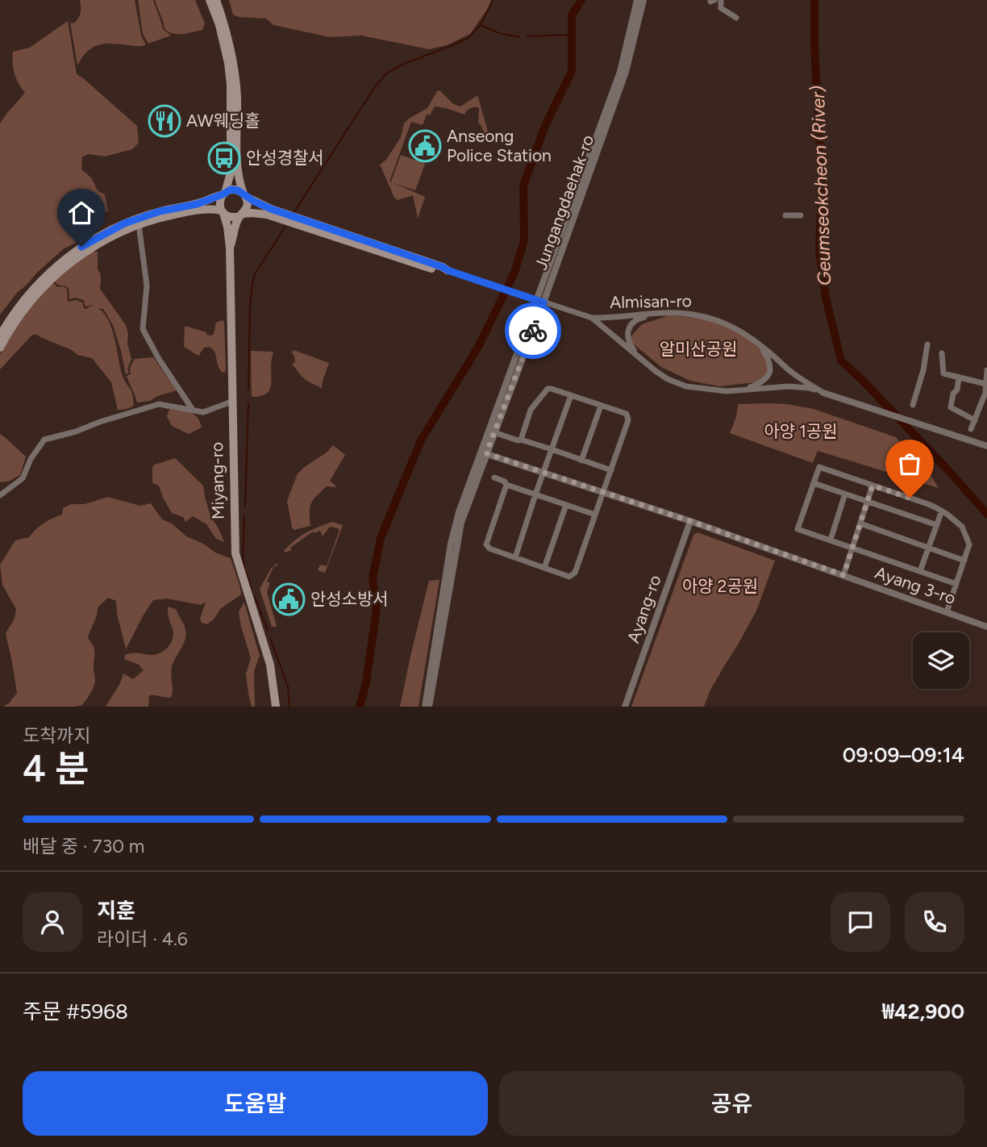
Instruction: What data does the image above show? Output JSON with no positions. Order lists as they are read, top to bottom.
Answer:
{
  "streets": {
    "main road": ["Miyang-ro"],
    "street": [
      "Jungangdaehak-ro",
      "Almisan-ro",
      "Ayang 3-ro",
      "Ayang-ro"
    ]
  },
  "crossings": [
    ["Jungangdaehak-ro", "Almisan-ro"],
    ["Jungangdaehak-ro", "Ayang 3-ro"],
    ["Ayang 3-ro", "Ayang-ro"]
  ],
  "water": ["Geumseokcheon (River)"],
  "parks": ["알미산공원", "아양 1공원", "아양 2공원"],
  "places": {
    "restaurant": ["AW웨딩홀"],
    "public building": ["Anseong Police Station", "안성소방서"],
    "bus stop": ["안성경찰서"]
  },
  "page": {
    "heading": ["4 분", "도착까지", "09:09–09:14"],
    "panel": [
      "지훈",
      "라이더 · 4.6",
      "주문 #5968",
      "₩42,900"
    ],
    "bar": "배달 중 · 730 m",
    "buttons": ["도움말", "공유"]
  }
}
